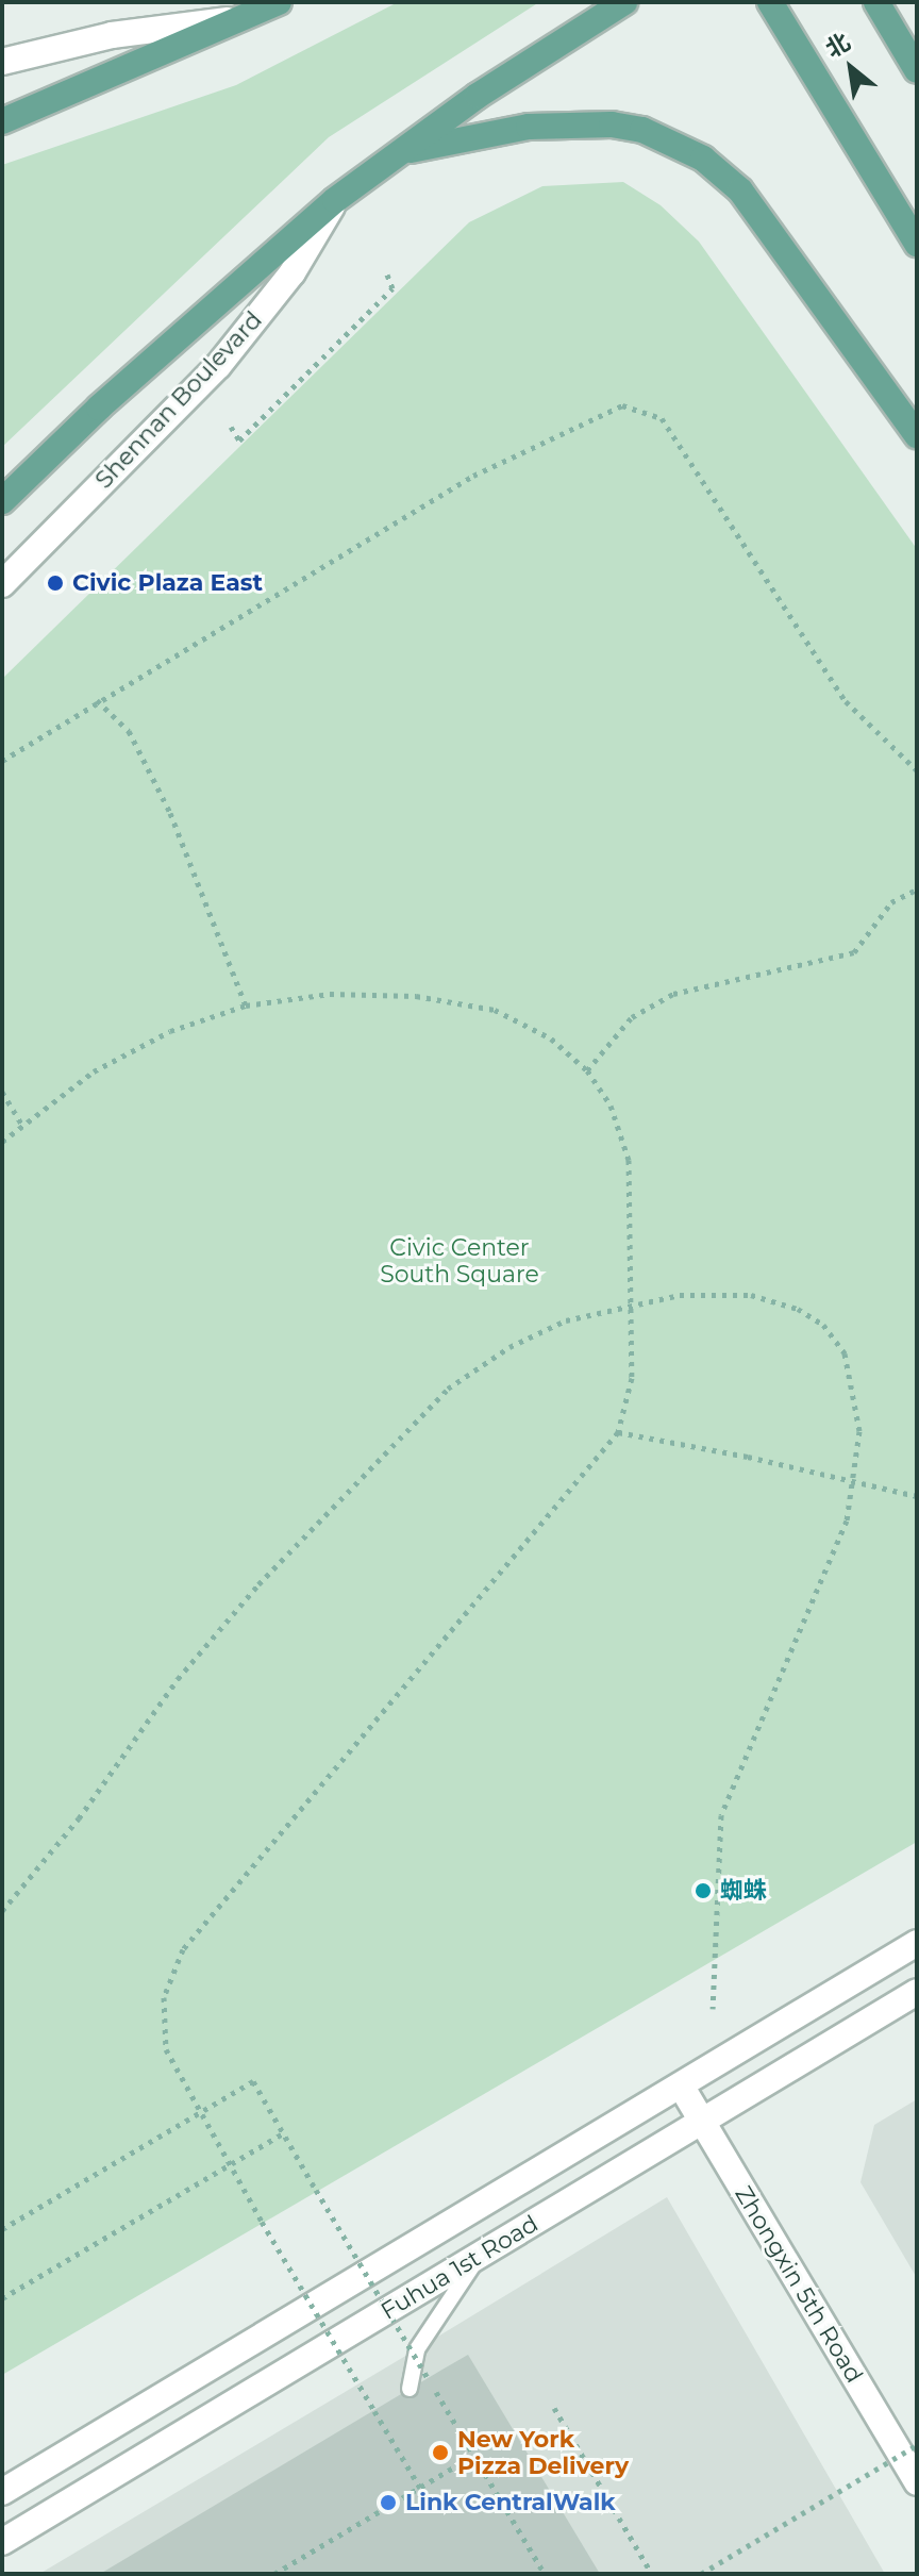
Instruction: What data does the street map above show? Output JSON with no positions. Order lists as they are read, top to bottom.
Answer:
{
  "streets": {
    "main road": ["Shennan Boulevard"],
    "street": ["Fuhua 1st Road", "Zhongxin 5th Road"]
  },
  "crossings": [
    ["Fuhua 1st Road", "Zhongxin 5th Road"]
  ],
  "parks": ["Civic Center South Square"],
  "places": [
    "Civic Plaza East",
    "蜘蛛",
    "New York Pizza Delivery",
    "Link CentralWalk"
  ],
  "north": "top left"
}
